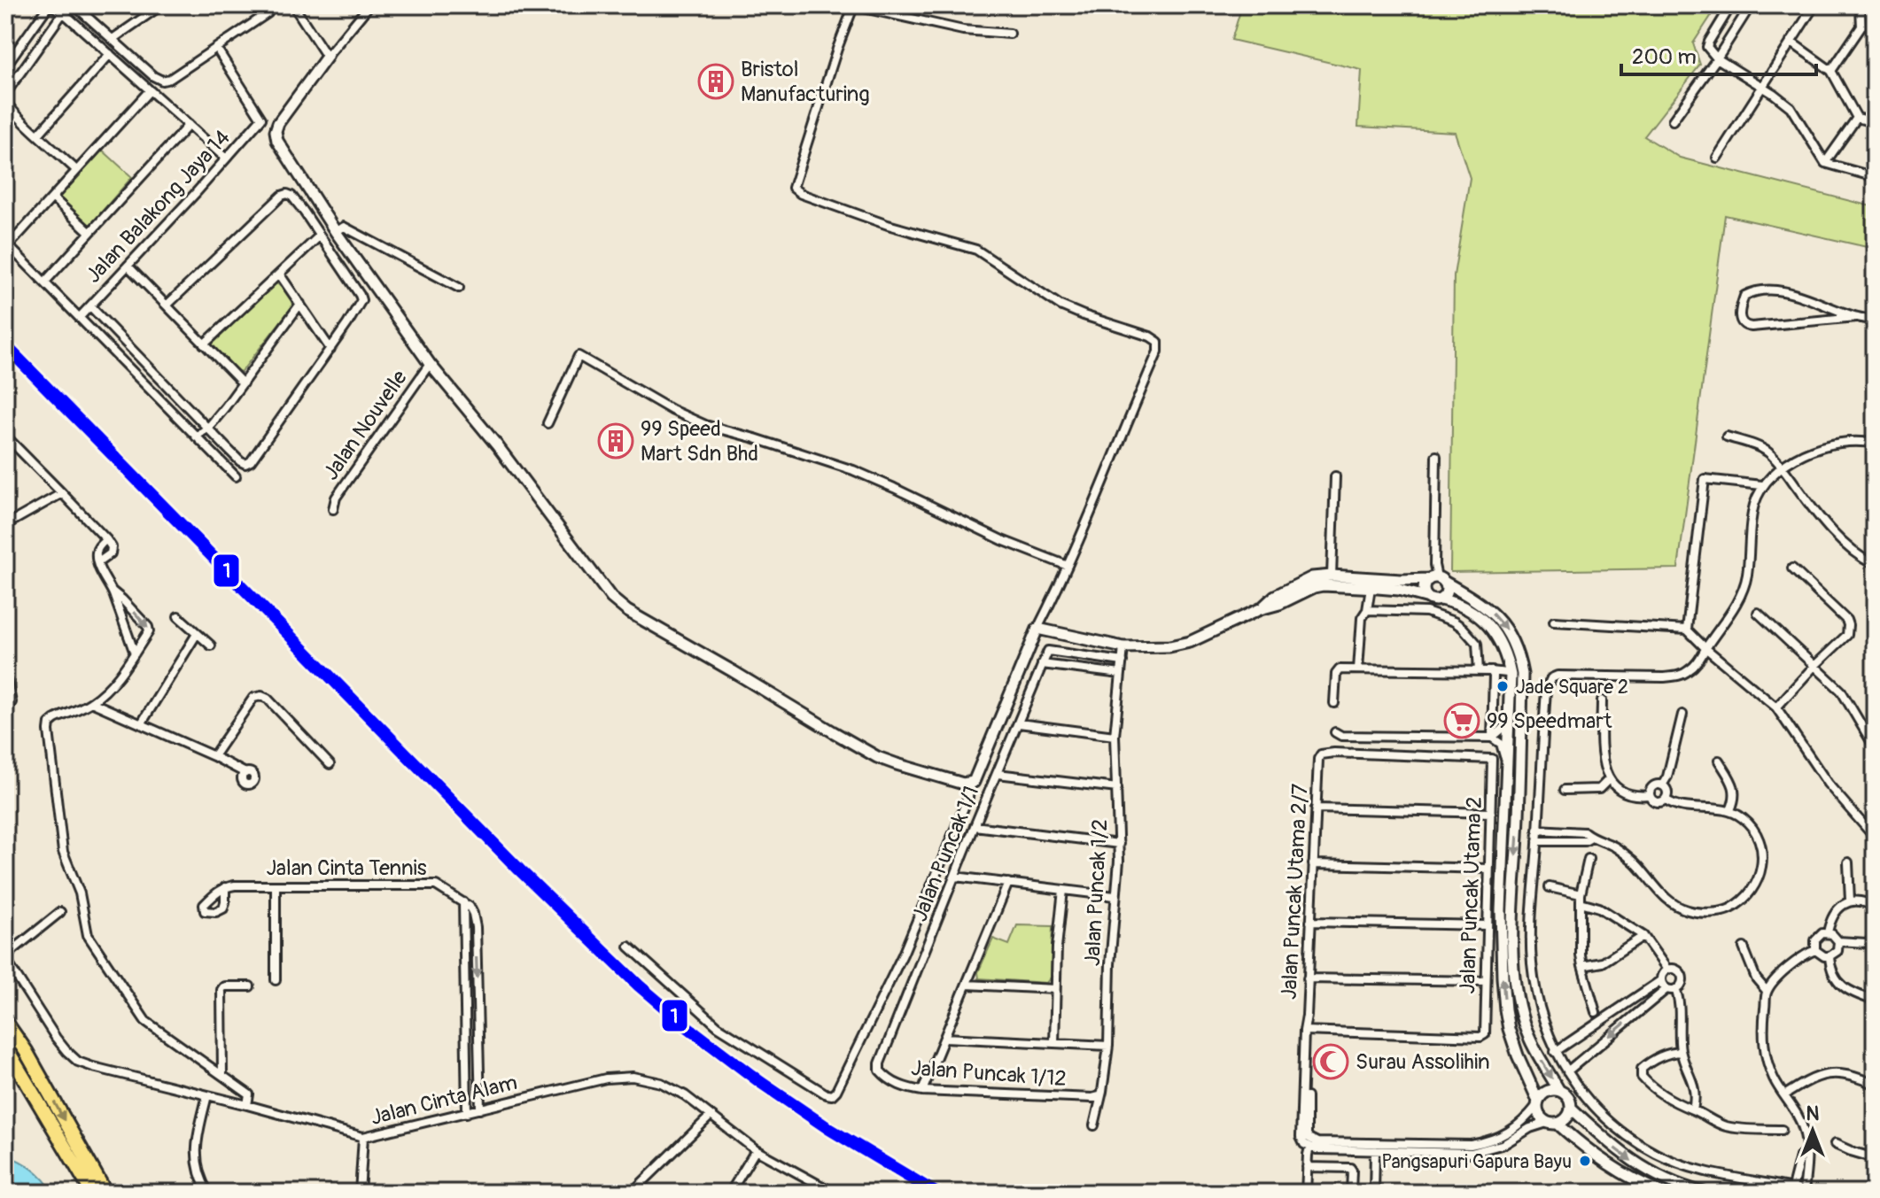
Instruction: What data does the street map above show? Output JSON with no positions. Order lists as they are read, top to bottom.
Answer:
{
  "streets": {
    "street": [
      "Jalan Balakong Jaya 14",
      "Jalan Nouvelle",
      "Jalan Puncak 1/1",
      "Jalan Cinta Tennis",
      "Jalan Puncak Utama 2/7",
      "Jalan Puncak 1/2",
      "Jalan Puncak Utama 2",
      "Jalan Puncak 1/12",
      "Jalan Cinta Alam"
    ]
  },
  "crossings": [
    ["Jalan Puncak 1/1", "Jalan Puncak 1/2"],
    ["Jalan Puncak 1/1", "Jalan Puncak 1/12"],
    ["Jalan Puncak Utama 2/7", "Jalan Puncak Utama 2"],
    ["Jalan Puncak 1/2", "Jalan Puncak 1/12"]
  ],
  "places": {
    "building": ["Bristol Manufacturing", "99 Speed Mart Sdn Bhd"],
    "other": ["Jade Square 2", "Pangsapuri Gapura Bayu"],
    "supermarket": ["99 Speedmart"],
    "mosque": ["Surau Assolihin"]
  },
  "lines": ["transit line 1"],
  "scale_bar": "200 m",
  "north": "top"
}
